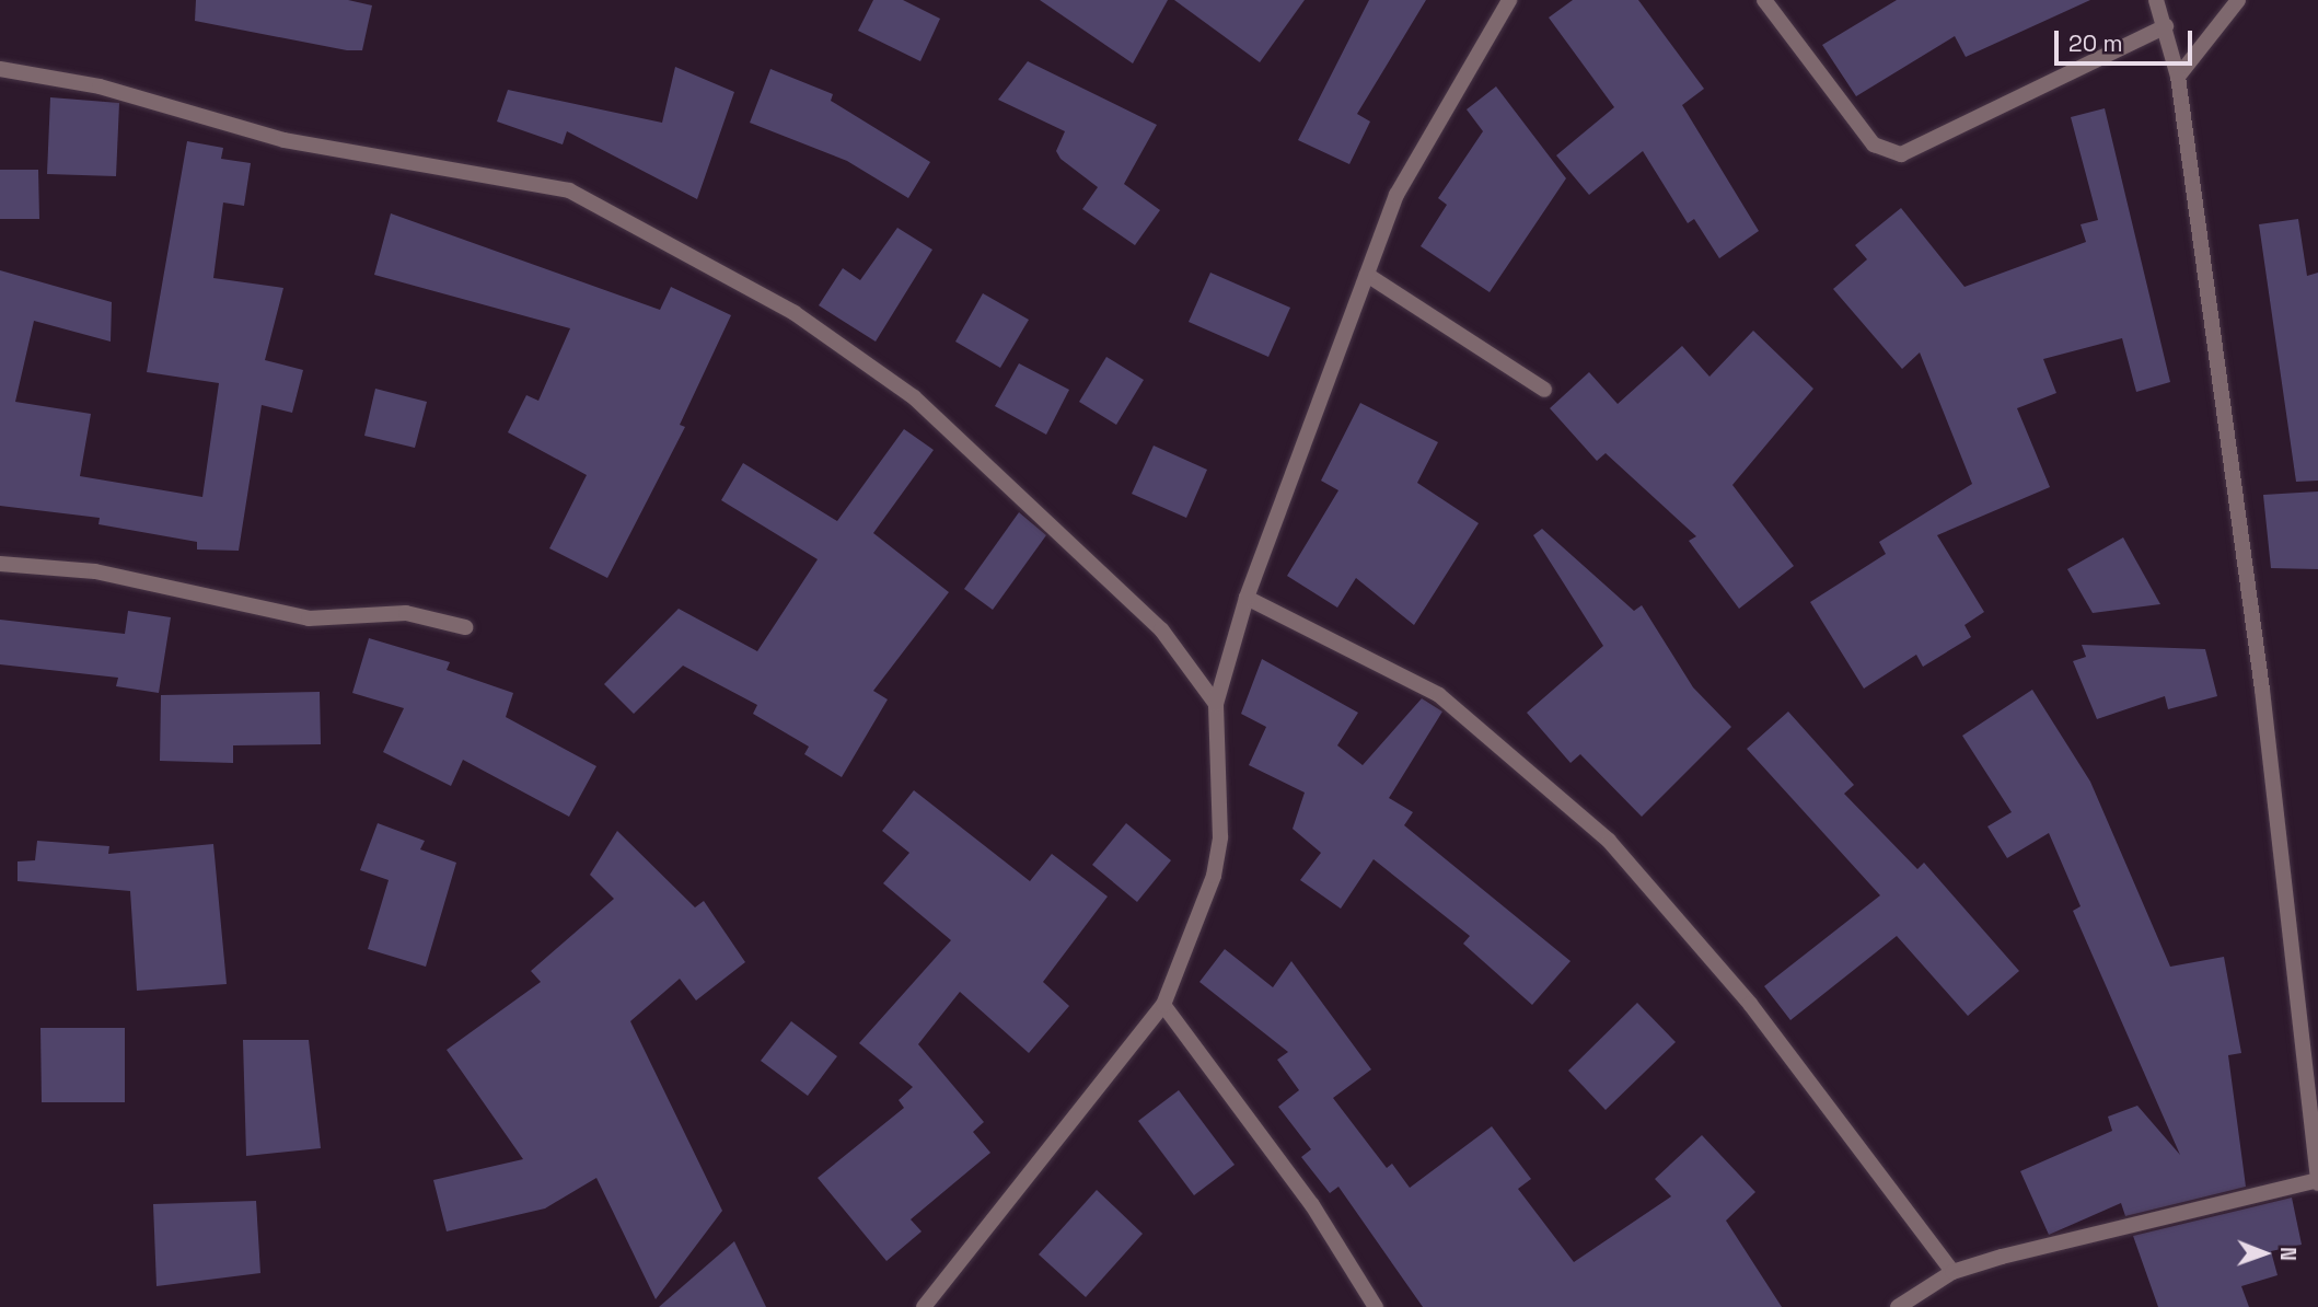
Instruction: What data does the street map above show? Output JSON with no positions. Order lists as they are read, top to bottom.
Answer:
{
  "scale_bar": "20 m",
  "north": "right"
}
